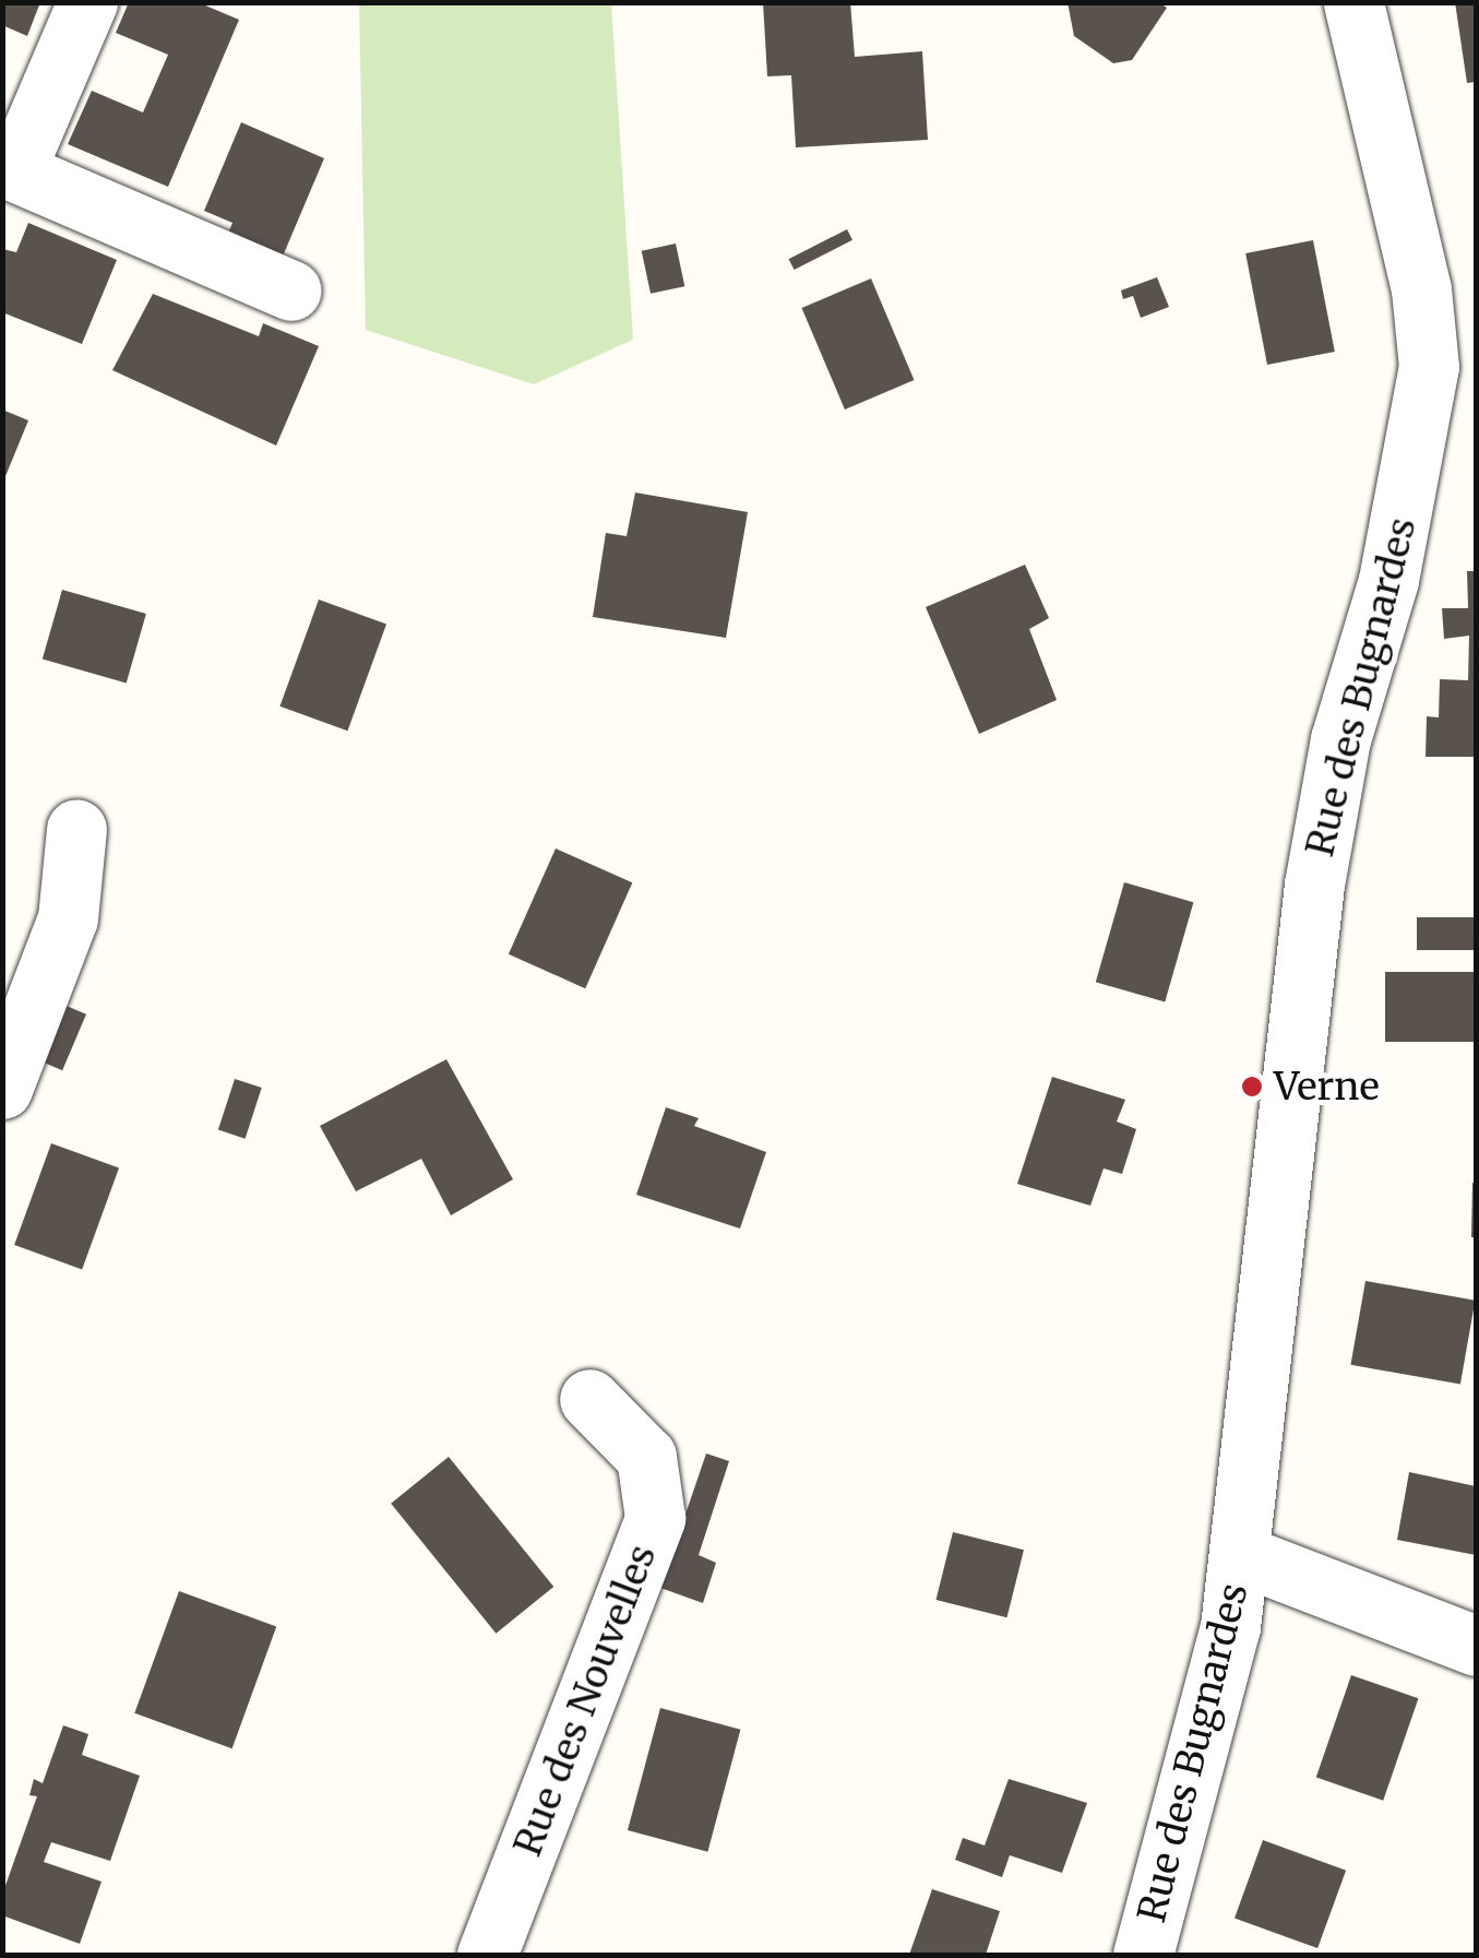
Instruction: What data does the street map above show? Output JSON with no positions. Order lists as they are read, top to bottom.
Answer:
{
  "streets": {
    "street": ["Rue des Bugnardes", "Rue des Nouvelles"]
  },
  "places": ["Verne"]
}
